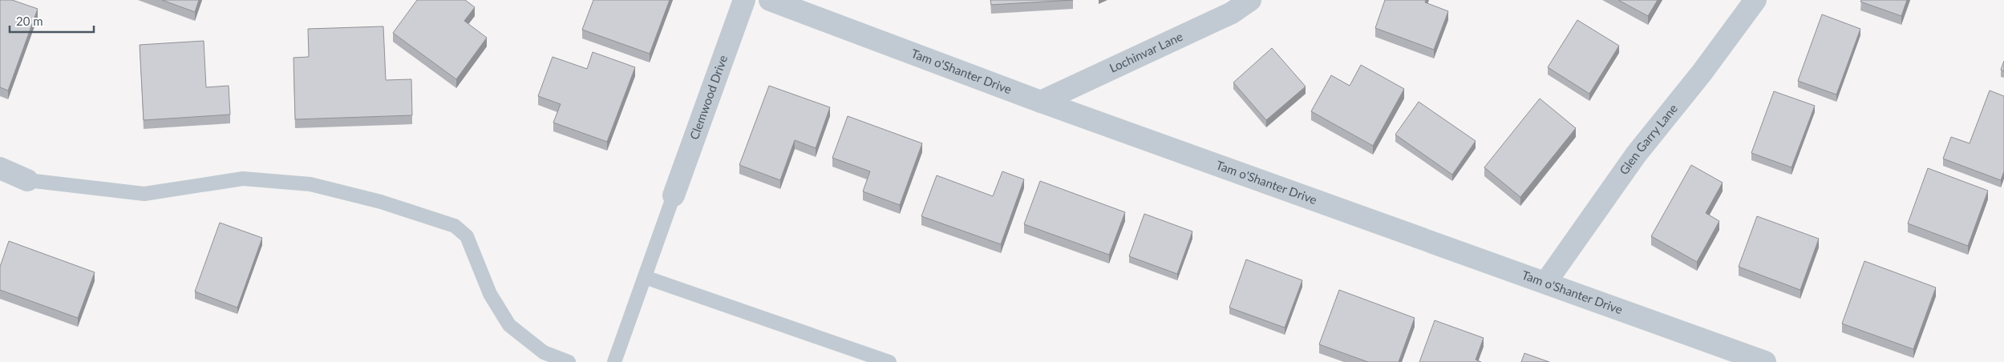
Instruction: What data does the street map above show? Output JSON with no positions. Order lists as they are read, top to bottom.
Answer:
{
  "streets": {
    "street": [
      "Lochinvar Lane",
      "Tam o'Shanter Drive",
      "Clemwood Drive",
      "Glen Garry Lane"
    ]
  },
  "crossings": [
    ["Lochinvar Lane", "Tam o'Shanter Drive"],
    ["Tam o'Shanter Drive", "Glen Garry Lane"]
  ],
  "scale_bar": "20 m"
}
